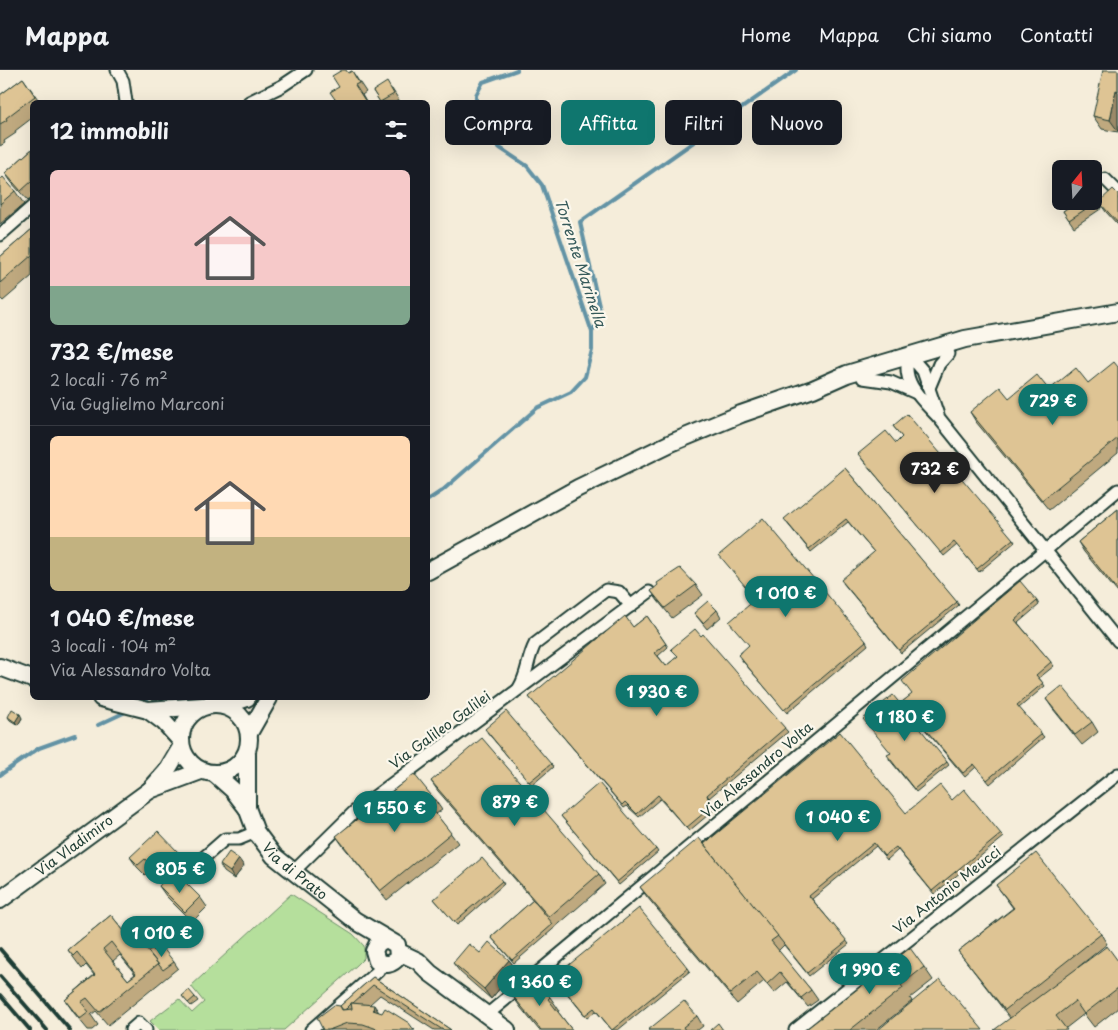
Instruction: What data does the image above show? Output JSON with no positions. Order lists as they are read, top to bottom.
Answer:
{
  "streets": {
    "main road": ["Via Vladimiro", "Via di Prato"],
    "street": ["Via Galileo Galilei", "Via Alessandro Volta", "Via Antonio Meucci"]
  },
  "crossings": [
    ["Via Galileo Galilei", "Via di Prato"],
    ["Via Alessandro Volta", "Via di Prato"],
    ["Via Vladimiro", "Via di Prato"]
  ],
  "water": ["Torrente Marinella"],
  "north": "top",
  "page": {
    "header": "Mappa",
    "nav": [
      "Home",
      "Mappa",
      "Chi siamo",
      "Contatti"
    ],
    "chip": [
      "Compra",
      "Affitta",
      "Filtri",
      "Nuovo"
    ],
    "heading": "12 immobili",
    "list": [
      {
        "name": "732 €/mese",
        "note": "2 locali · 76 m² · Via Guglielmo Marconi"
      },
      {
        "name": "1 040 €/mese",
        "note": "3 locali · 104 m² · Via Alessandro Volta"
      }
    ],
    "price": [
      "729 €",
      "732 €",
      "1 010 €",
      "1 930 €",
      "1 180 €",
      "879 €",
      "1 550 €",
      "1 040 €",
      "805 €",
      "1 010 €",
      "1 990 €",
      "1 360 €"
    ]
  }
}
